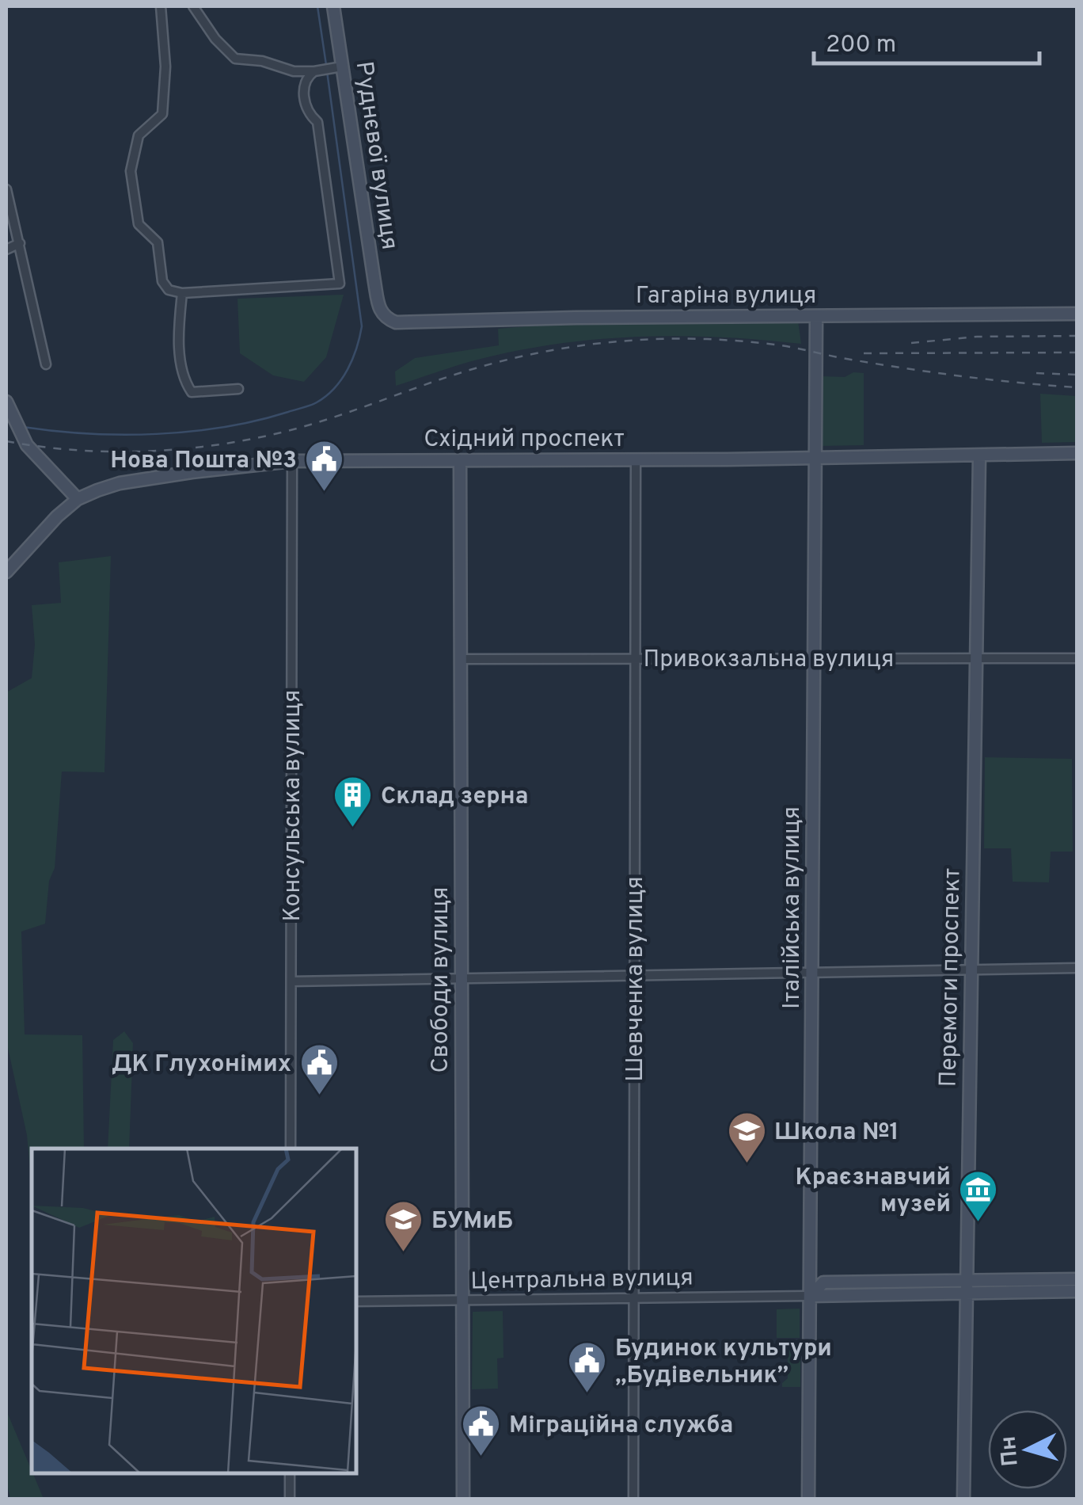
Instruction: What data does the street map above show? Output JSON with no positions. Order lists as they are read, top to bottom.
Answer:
{
  "streets": {
    "main road": [
      "Руднєвої вулиця",
      "Гагаріна вулиця",
      "Східний проспект",
      "Італійська вулиця",
      "Перемоги проспект",
      "Свободи вулиця",
      "Центральна вулиця"
    ],
    "street": ["Привокзальна вулиця", "Консульська вулиця", "Шевченка вулиця"]
  },
  "crossings": [
    ["Руднєвої вулиця", "Гагаріна вулиця"],
    ["Гагаріна вулиця", "Італійська вулиця"],
    ["Східний проспект", "Консульська вулиця"],
    ["Східний проспект", "Італійська вулиця"],
    ["Східний проспект", "Перемоги проспект"],
    ["Східний проспект", "Шевченка вулиця"],
    ["Східний проспект", "Свободи вулиця"],
    ["Привокзальна вулиця", "Італійська вулиця"],
    ["Привокзальна вулиця", "Перемоги проспект"],
    ["Привокзальна вулиця", "Шевченка вулиця"],
    ["Привокзальна вулиця", "Свободи вулиця"],
    ["Італійська вулиця", "Центральна вулиця"],
    ["Перемоги проспект", "Центральна вулиця"],
    ["Шевченка вулиця", "Центральна вулиця"],
    ["Свободи вулиця", "Центральна вулиця"]
  ],
  "places": {
    "public building": [
      "Нова Пошта №3",
      "ДК Глухонімих",
      "Будинок культури „Будівельник”",
      "Міграційна служба"
    ],
    "building": ["Склад зерна"],
    "school or university": ["Школа №1", "БУМиБ"],
    "museum": ["Краєзнавчий музей"]
  },
  "scale_bar": "200 m",
  "north": "left"
}
